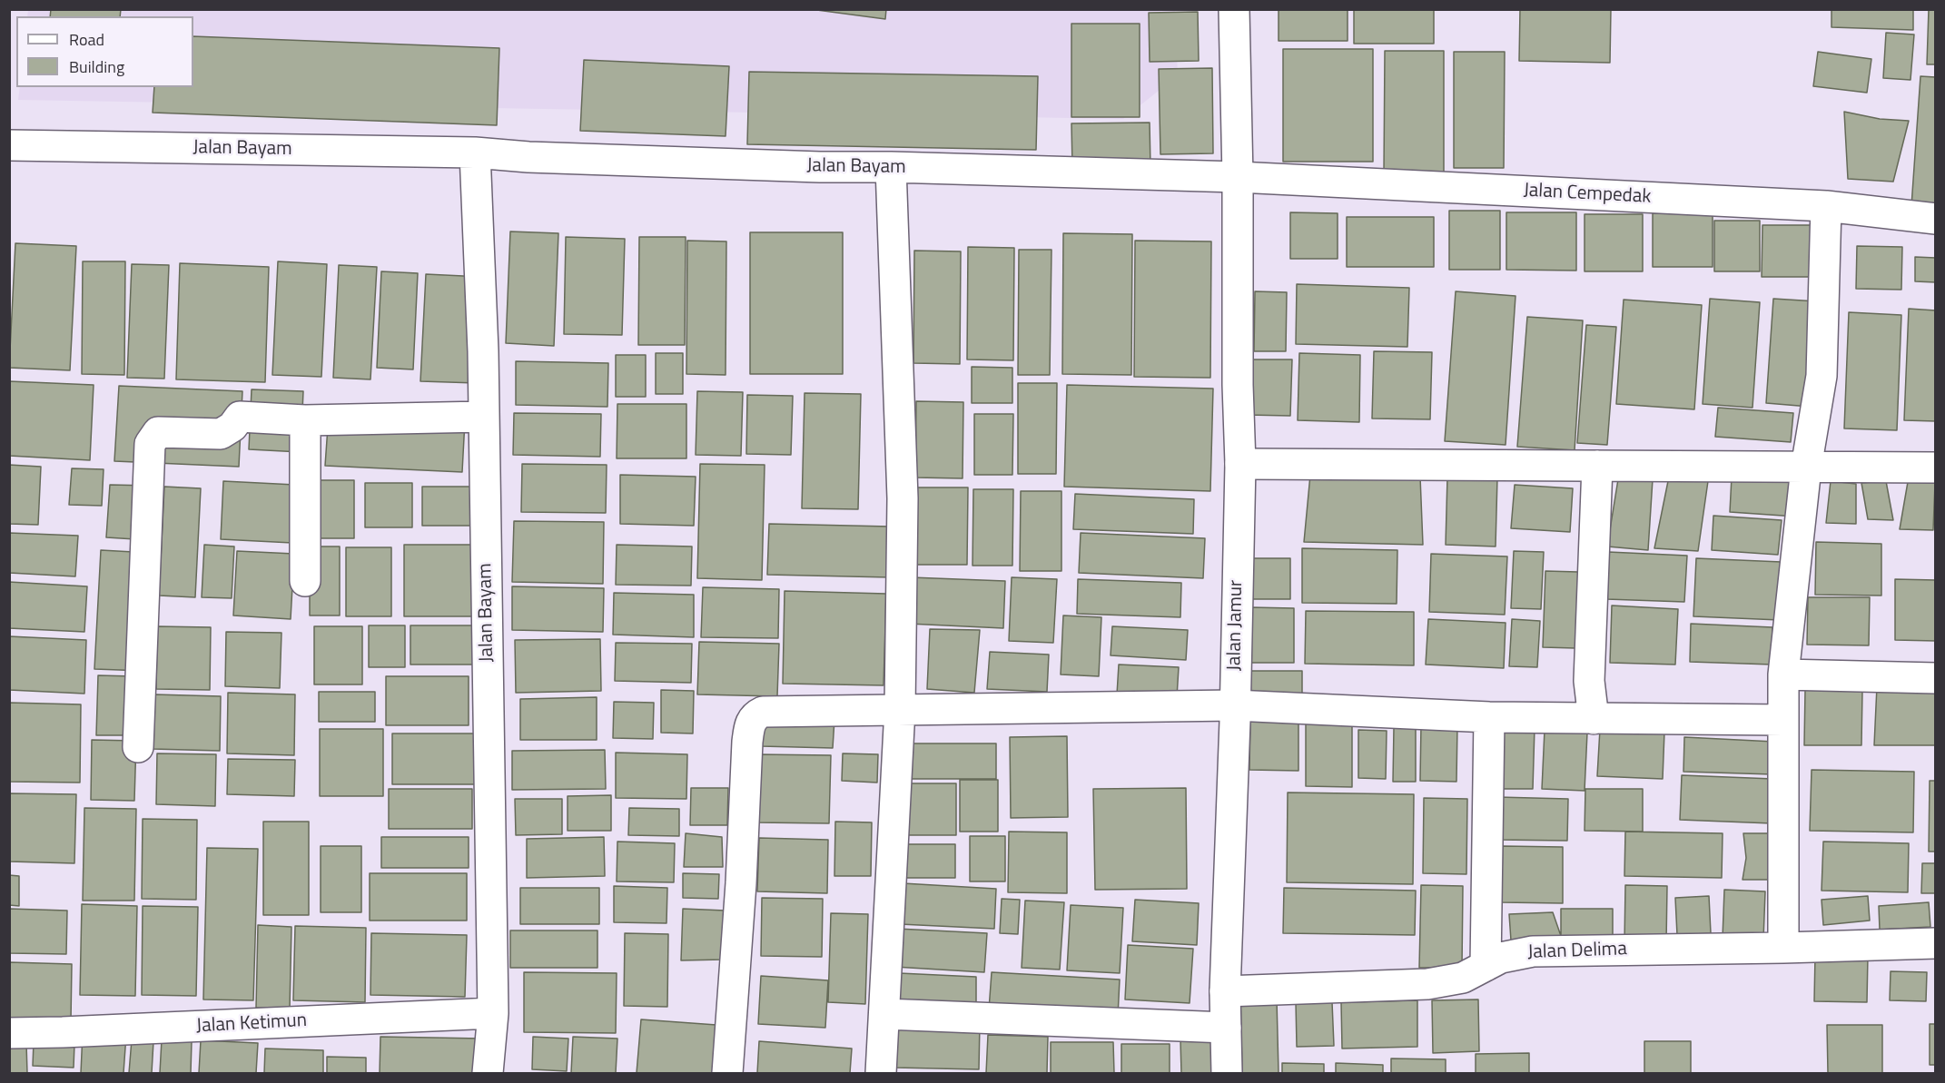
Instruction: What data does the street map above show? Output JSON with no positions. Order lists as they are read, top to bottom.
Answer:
{
  "streets": {
    "street": [
      "Jalan Bayam",
      "Jalan Cempedak",
      "Jalan Jamur",
      "Jalan Delima",
      "Jalan Ketimun"
    ]
  },
  "crossings": [
    ["Jalan Bayam", "Jalan Cempedak"],
    ["Jalan Bayam", "Jalan Jamur"],
    ["Jalan Bayam", "Jalan Ketimun"],
    ["Jalan Cempedak", "Jalan Jamur"],
    ["Jalan Jamur", "Jalan Delima"]
  ],
  "legend": ["Road", "Building"]
}
